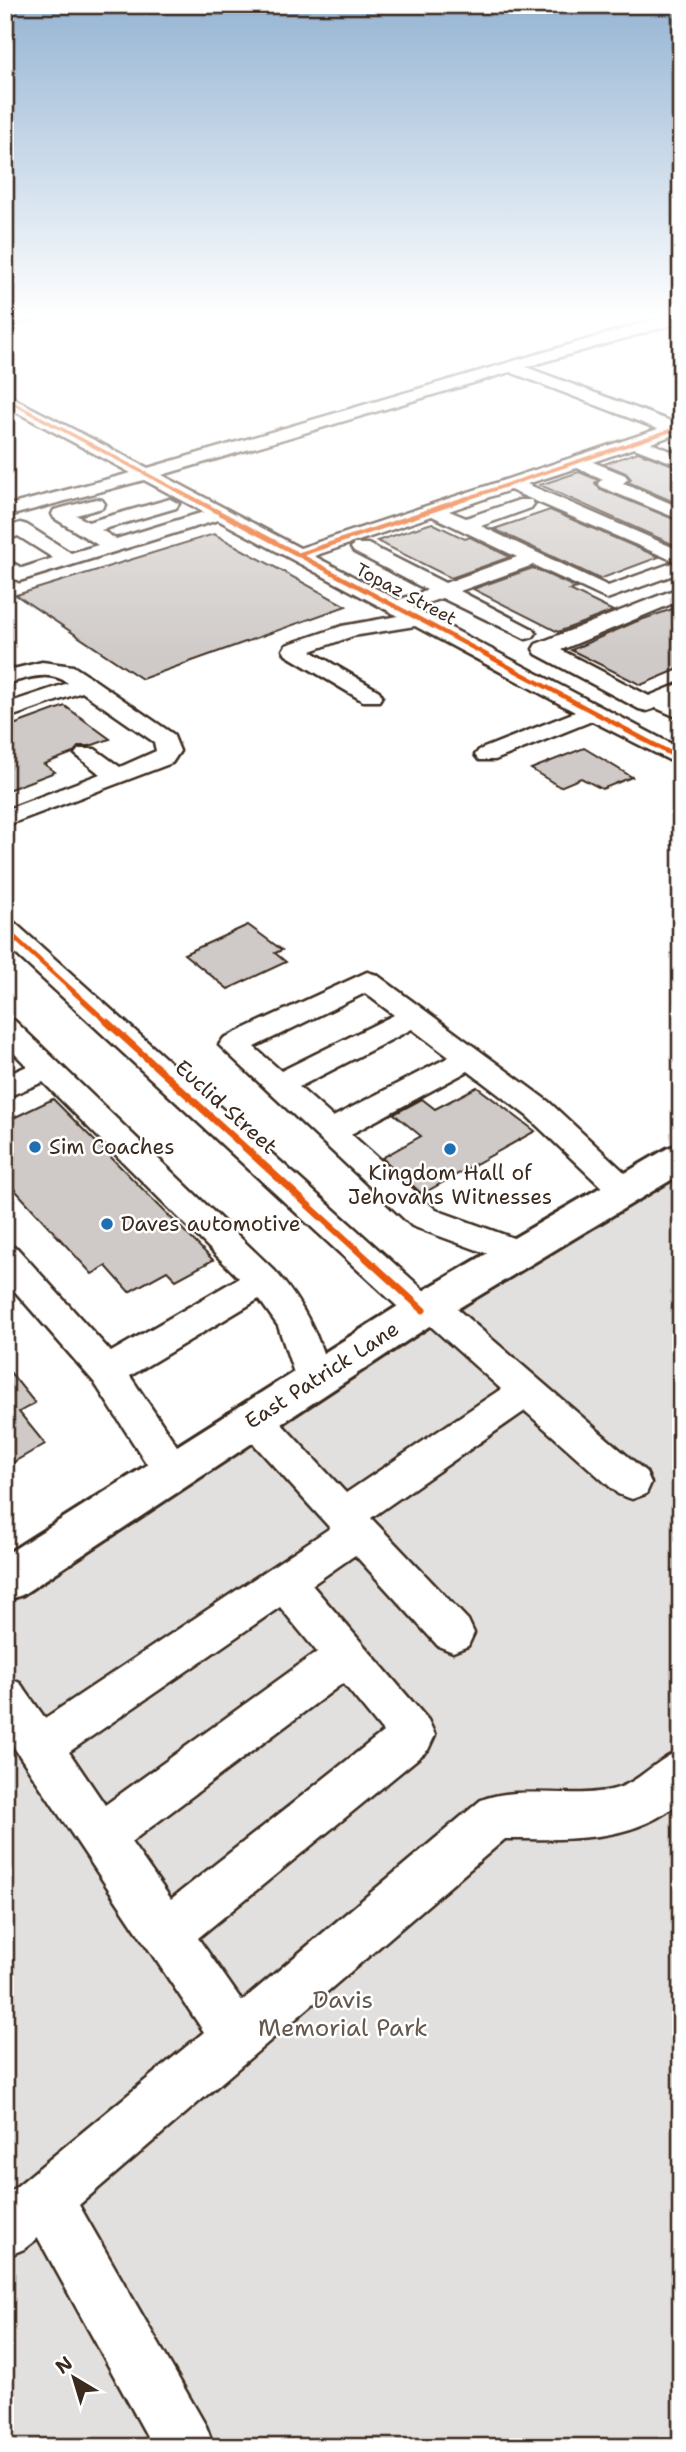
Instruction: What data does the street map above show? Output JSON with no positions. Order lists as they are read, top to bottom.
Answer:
{
  "streets": {
    "main road": ["East Patrick Lane"],
    "street": ["Topaz Street", "Euclid Street"]
  },
  "crossings": [
    ["Euclid Street", "East Patrick Lane"]
  ],
  "parks": ["Davis Memorial Park"],
  "places": ["Sim Coaches", "Kingdom Hall of Jehovahs Witnesses", "Daves automotive"],
  "north": "top left"
}
